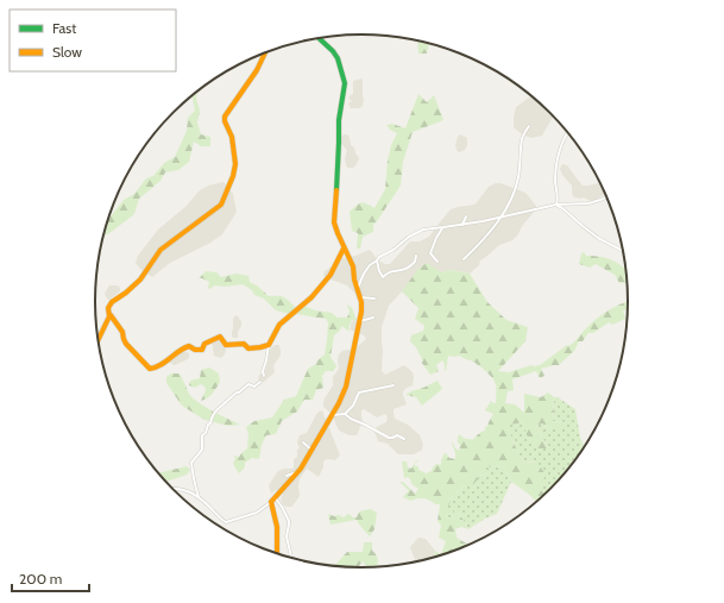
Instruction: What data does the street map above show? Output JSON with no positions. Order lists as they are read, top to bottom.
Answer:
{
  "legend": ["Fast", "Slow"],
  "scale_bar": "200 m"
}
